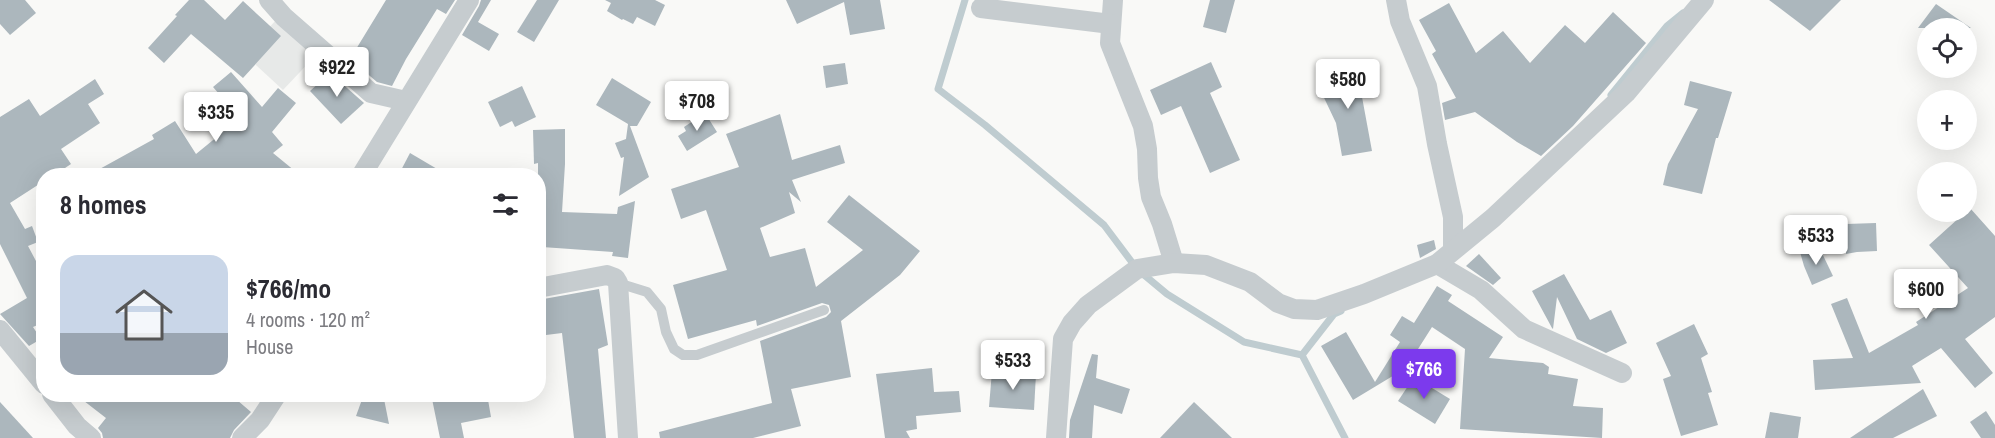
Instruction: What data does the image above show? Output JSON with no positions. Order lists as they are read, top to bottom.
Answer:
{
  "page": {
    "map_buttons": ["+", "−"],
    "price": [
      "$922",
      "$580",
      "$708",
      "$335",
      "$533",
      "$600",
      "$533",
      "$766"
    ],
    "heading": "8 homes",
    "list": [
      {
        "name": "$766/mo",
        "note": "4 rooms · 120 m² · House"
      }
    ]
  }
}
